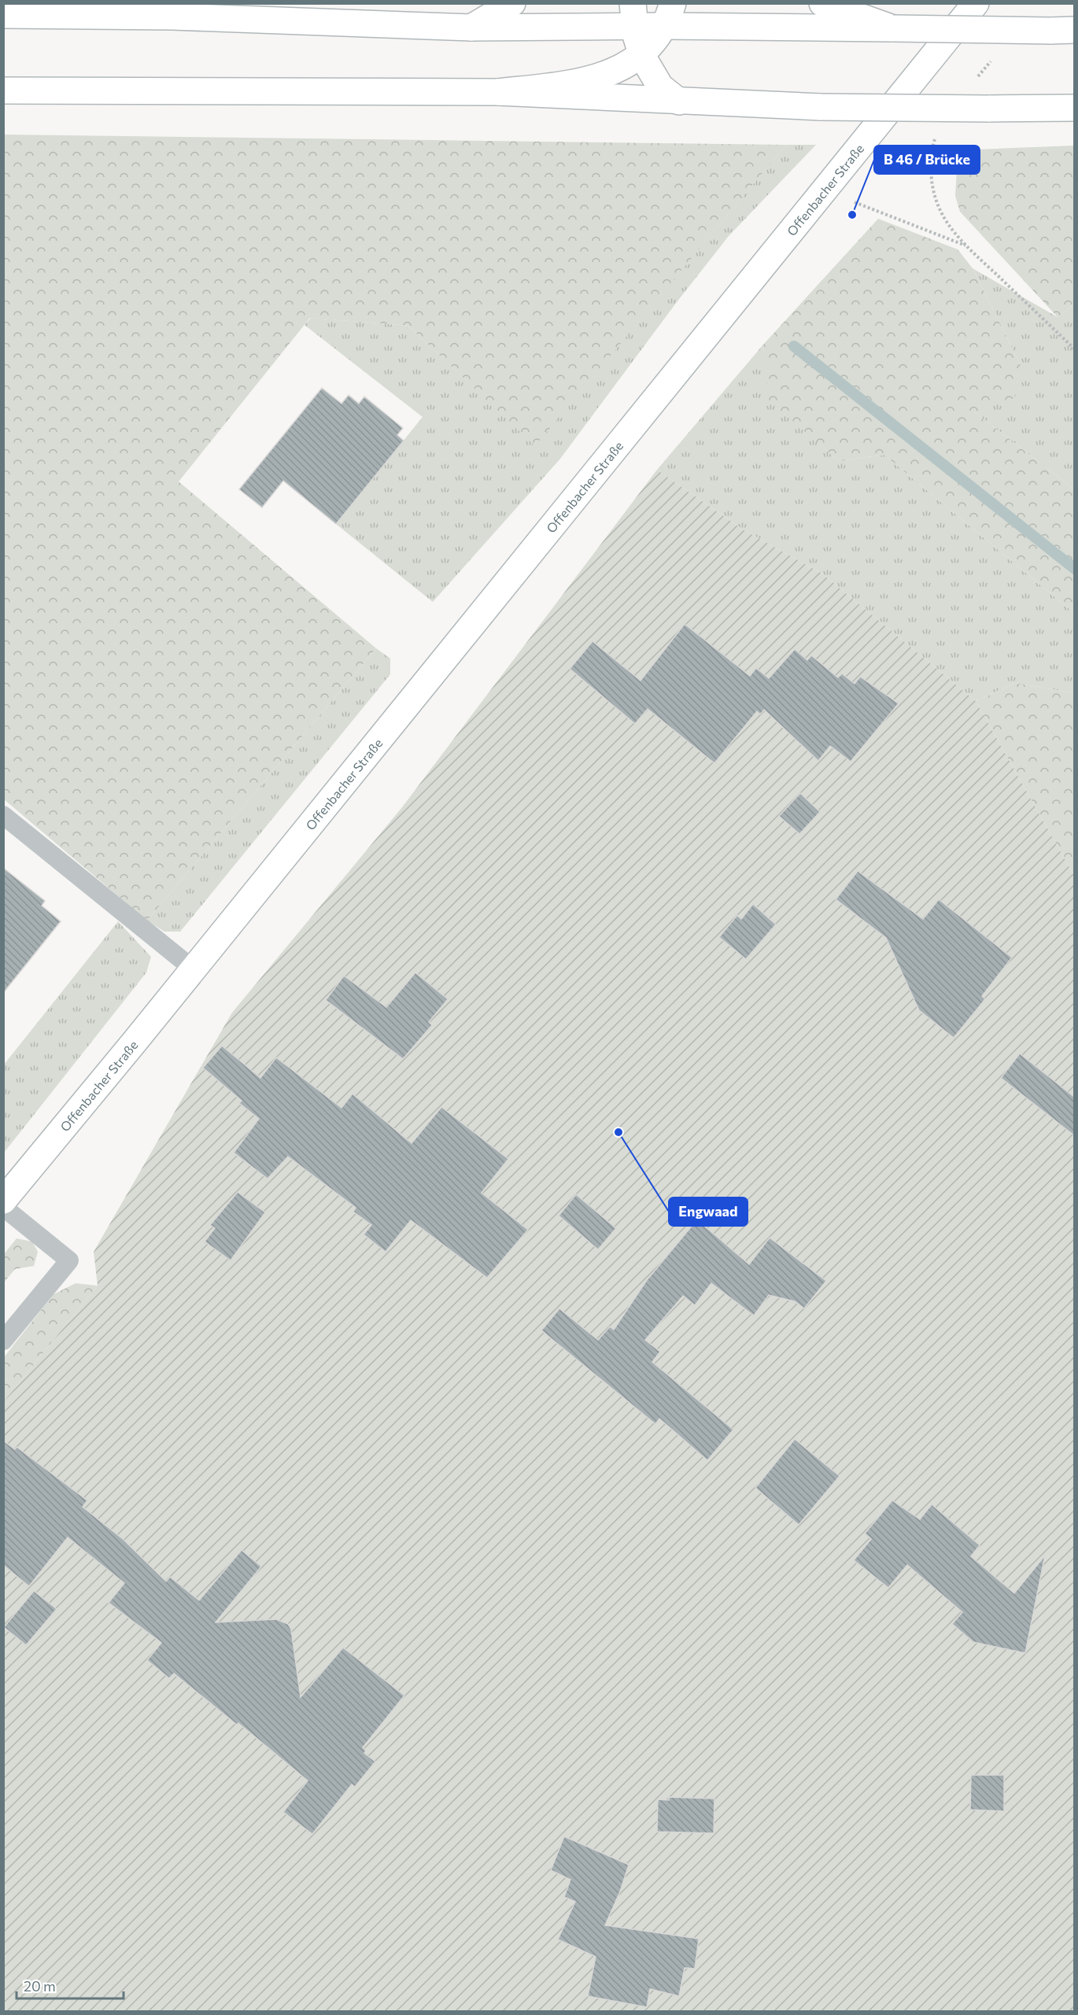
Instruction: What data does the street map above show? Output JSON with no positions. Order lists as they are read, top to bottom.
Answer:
{
  "streets": {
    "main road": ["Offenbacher Straße"]
  },
  "places": ["B 46 / Brücke", "Engwaad"],
  "scale_bar": "20 m"
}
